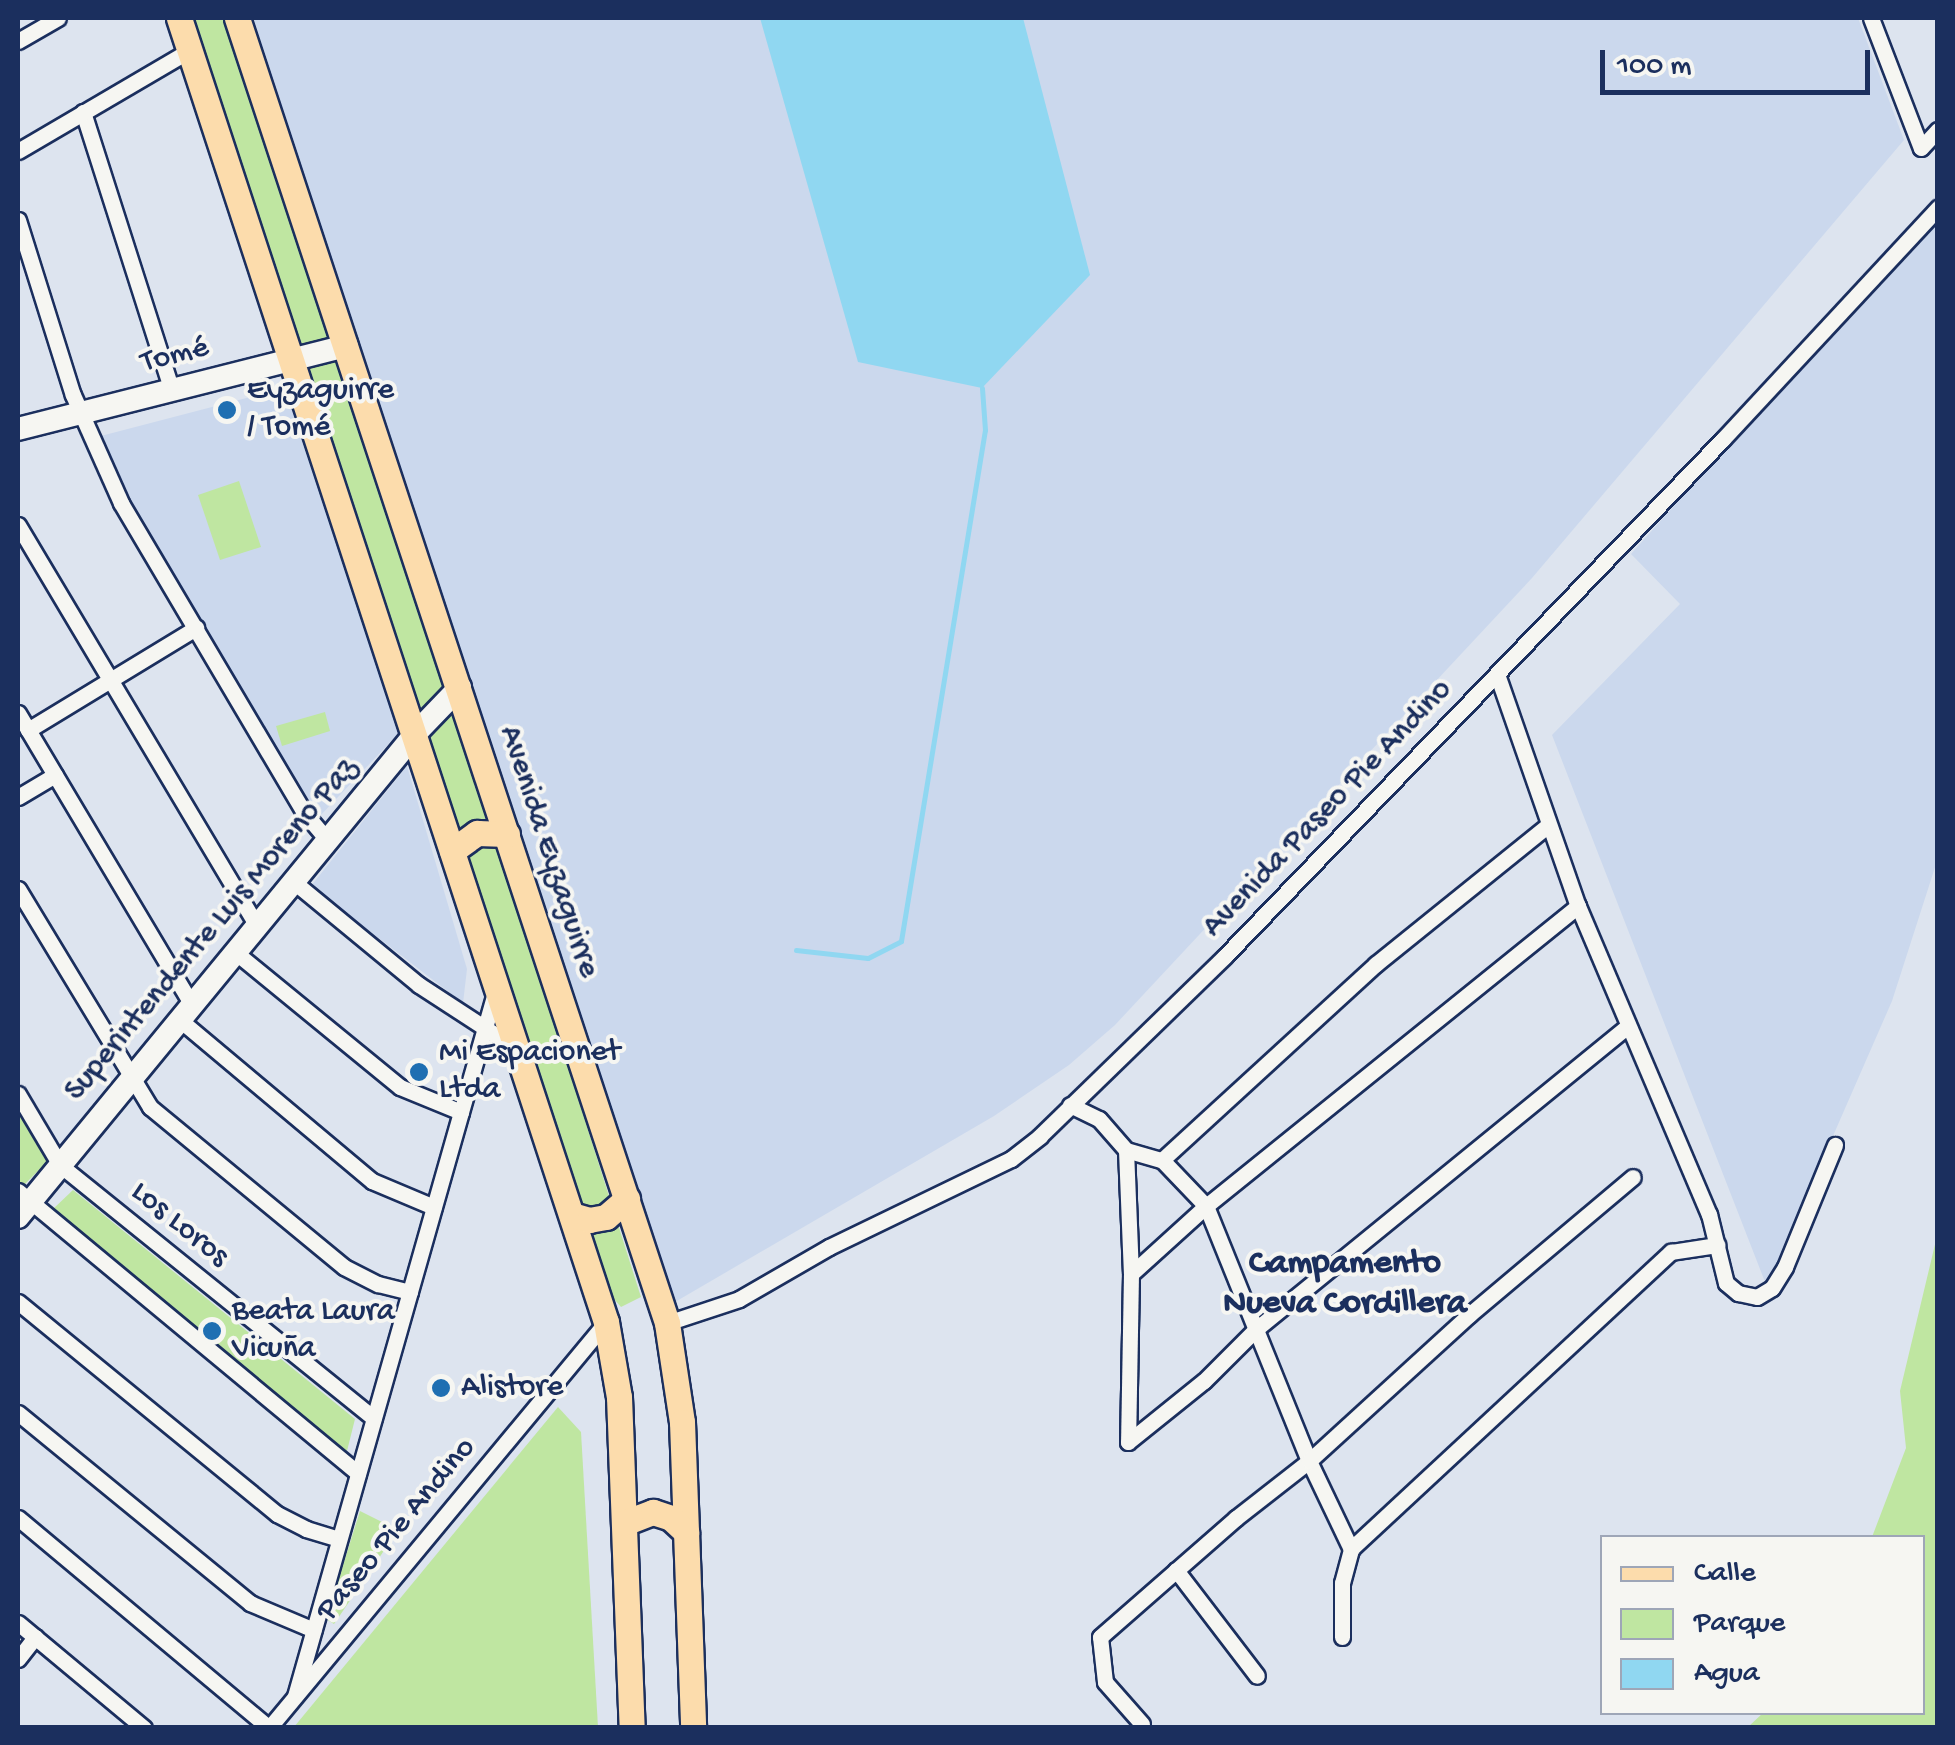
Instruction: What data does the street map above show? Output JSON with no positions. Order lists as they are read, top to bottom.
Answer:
{
  "streets": {
    "main road": ["Avenida Eyzaguirre"],
    "street": [
      "Tomé",
      "Avenida Paseo Pie Andino",
      "Superintendente Luis Moreno Paz",
      "Los Loros",
      "Paseo Pie Andino"
    ]
  },
  "crossings": [
    ["Tomé", "Avenida Eyzaguirre"],
    ["Avenida Paseo Pie Andino", "Avenida Eyzaguirre"],
    ["Avenida Eyzaguirre", "Superintendente Luis Moreno Paz"],
    ["Superintendente Luis Moreno Paz", "Los Loros"]
  ],
  "districts": ["Campamento Nueva Cordillera"],
  "places": [
    "Eyzaguirre / Tomé",
    "Mi Espacionet Ltda",
    "Beata Laura Vicuña",
    "Alistore"
  ],
  "legend": ["Calle", "Parque", "Agua"],
  "scale_bar": "100 m"
}
